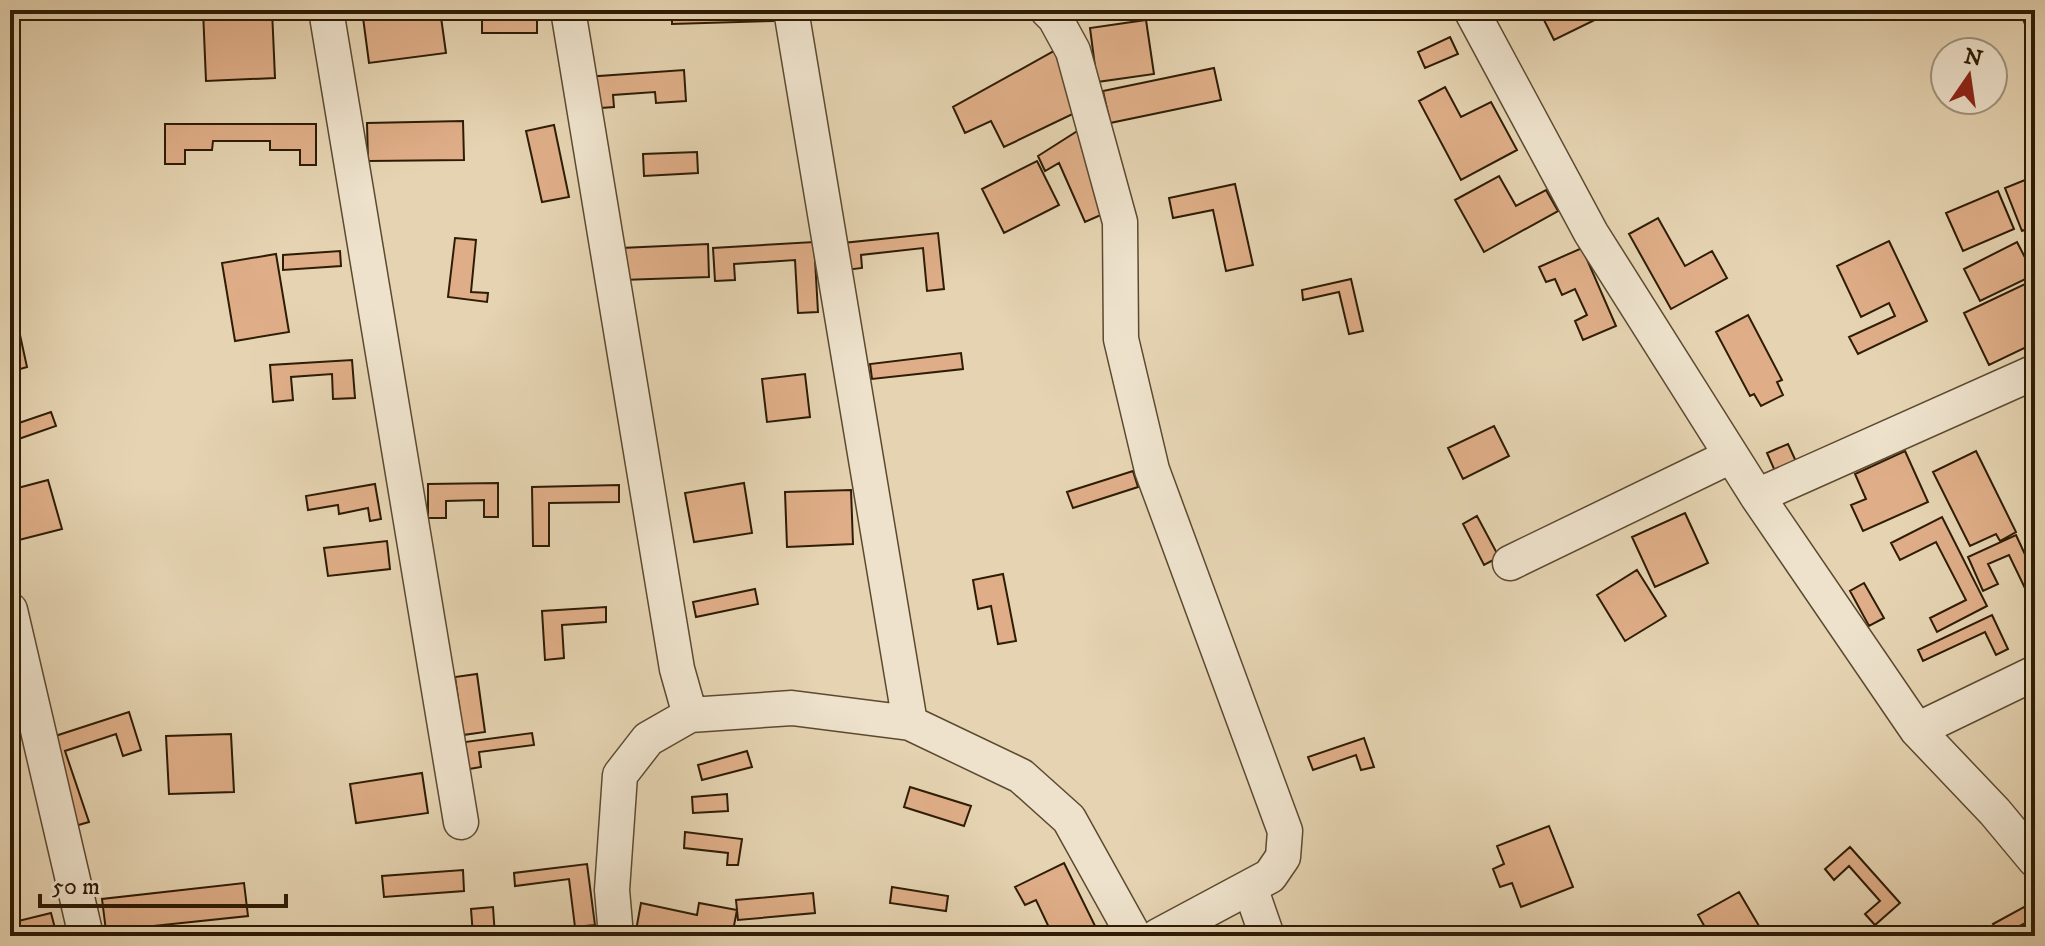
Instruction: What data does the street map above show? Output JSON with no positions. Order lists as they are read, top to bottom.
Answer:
{
  "scale_bar": "50 m",
  "north": "top"
}
